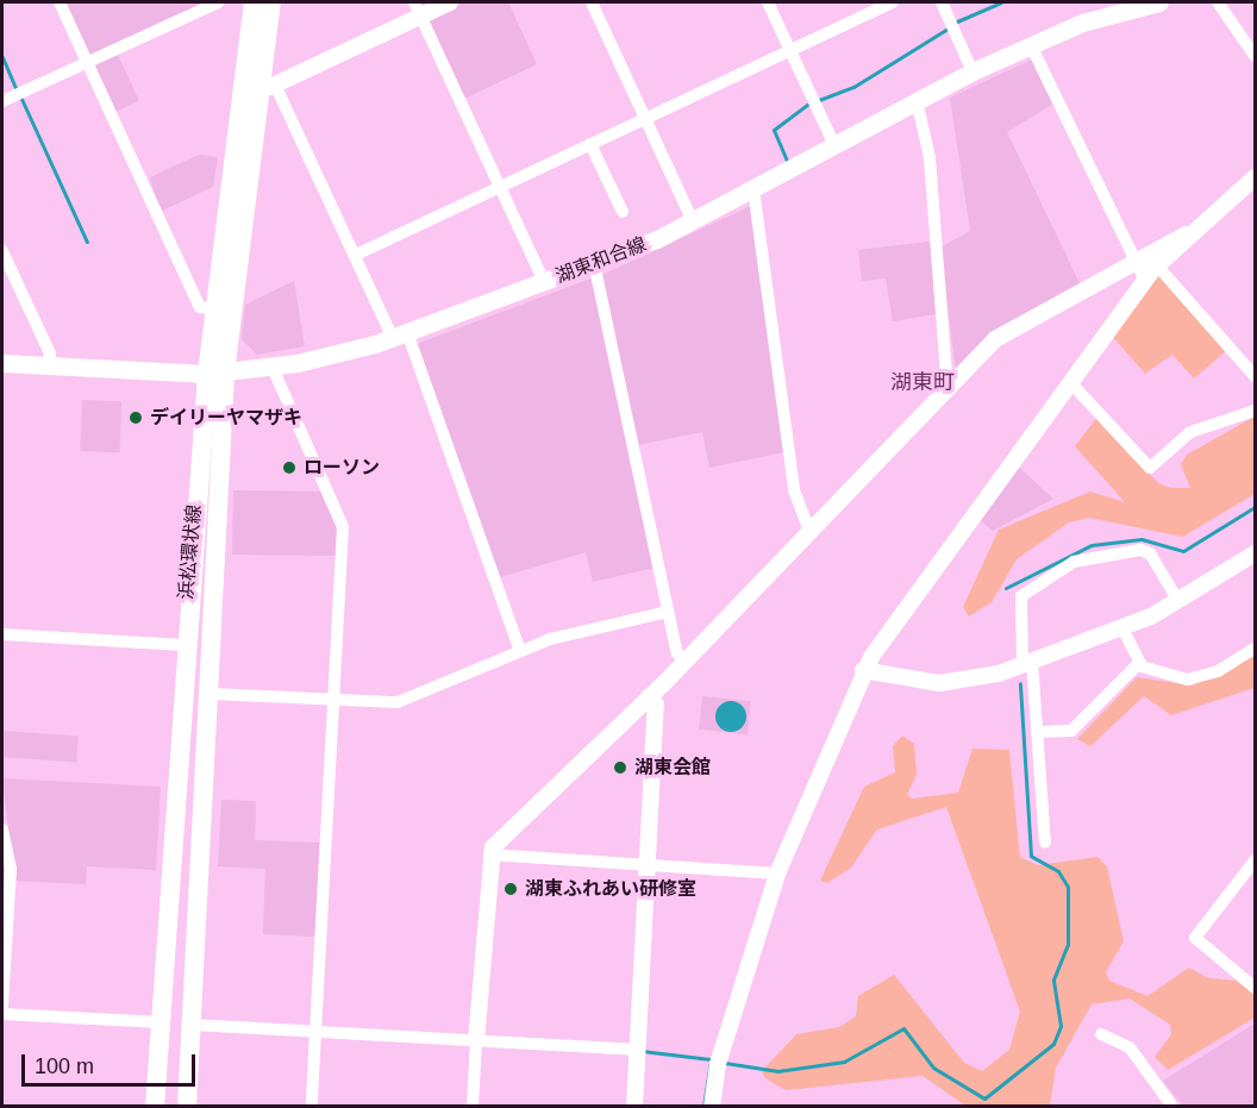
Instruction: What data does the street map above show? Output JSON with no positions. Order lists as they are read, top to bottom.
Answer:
{
  "streets": {
    "main road": ["湖東和合線", "浜松環状線"]
  },
  "crossings": [
    ["湖東和合線", "浜松環状線"]
  ],
  "districts": ["湖東町"],
  "places": [
    "デイリーヤマザキ",
    "ローソン",
    "湖東会館",
    "湖東ふれあい研修室"
  ],
  "scale_bar": "100 m"
}
